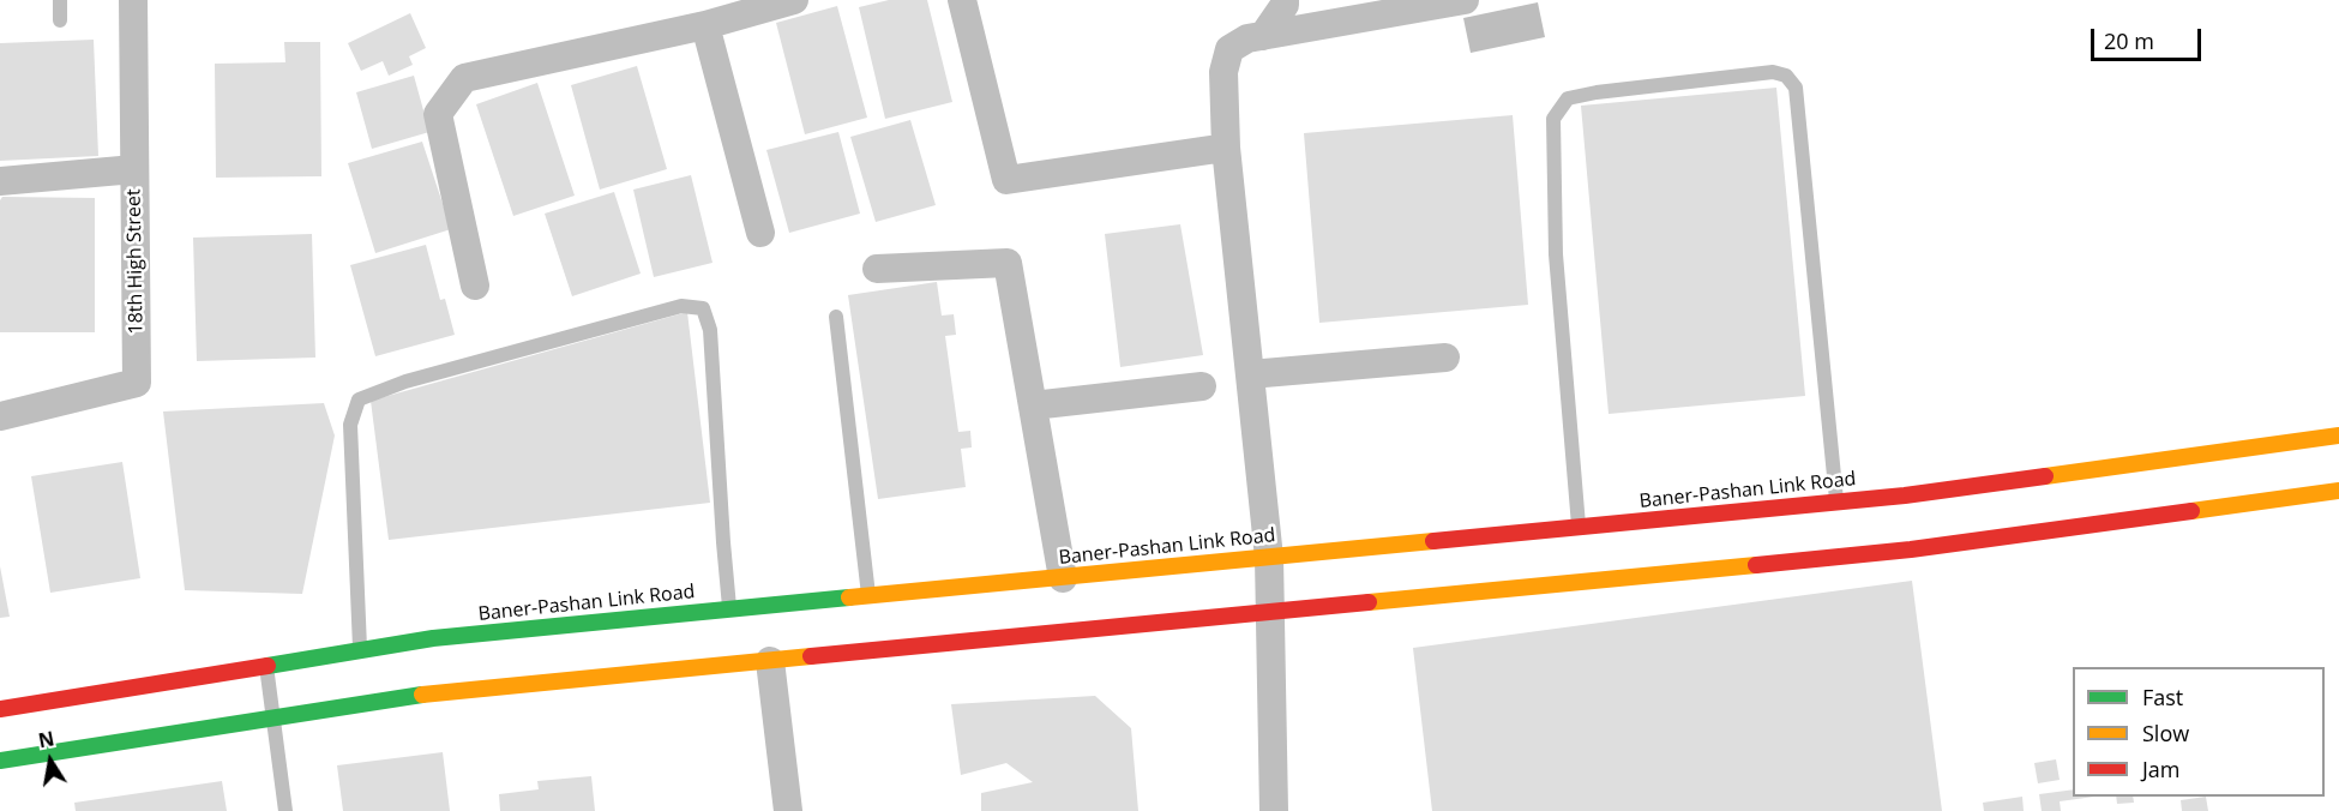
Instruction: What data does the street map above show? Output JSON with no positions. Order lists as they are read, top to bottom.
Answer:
{
  "streets": {
    "street": ["18th High Street", "Baner-Pashan Link Road"]
  },
  "legend": ["Fast", "Slow", "Jam"],
  "scale_bar": "20 m",
  "north": "top"
}
